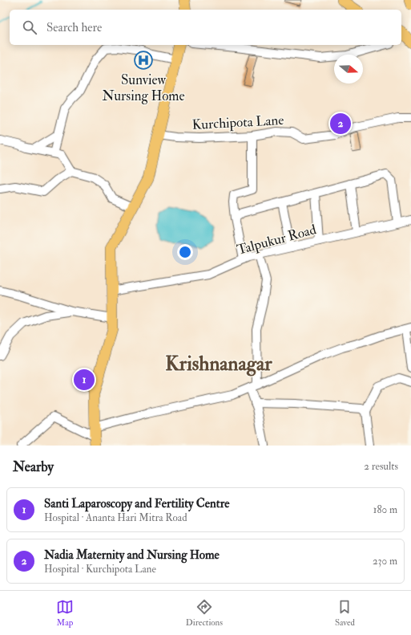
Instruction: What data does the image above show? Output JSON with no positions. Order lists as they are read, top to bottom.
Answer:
{
  "streets": {
    "street": ["Kurchipota Lane", "Talpukur Road"]
  },
  "districts": ["Krishnanagar"],
  "places": {
    "hospital": ["Sunview Nursing Home"]
  },
  "north": "right",
  "page": {
    "search": "Search here",
    "pins": ["2", "1"],
    "heading": ["Nearby", "2 results"],
    "list": [
      {
        "mark": "1",
        "name": "Santi Laparoscopy and Fertility Centre",
        "note": "Hospital · Ananta Hari Mitra Road",
        "value": "180 m"
      },
      {
        "mark": "2",
        "name": "Nadia Maternity and Nursing Home",
        "note": "Hospital · Kurchipota Lane",
        "value": "230 m"
      }
    ],
    "nav": ["Map", "Directions", "Saved"]
  }
}
